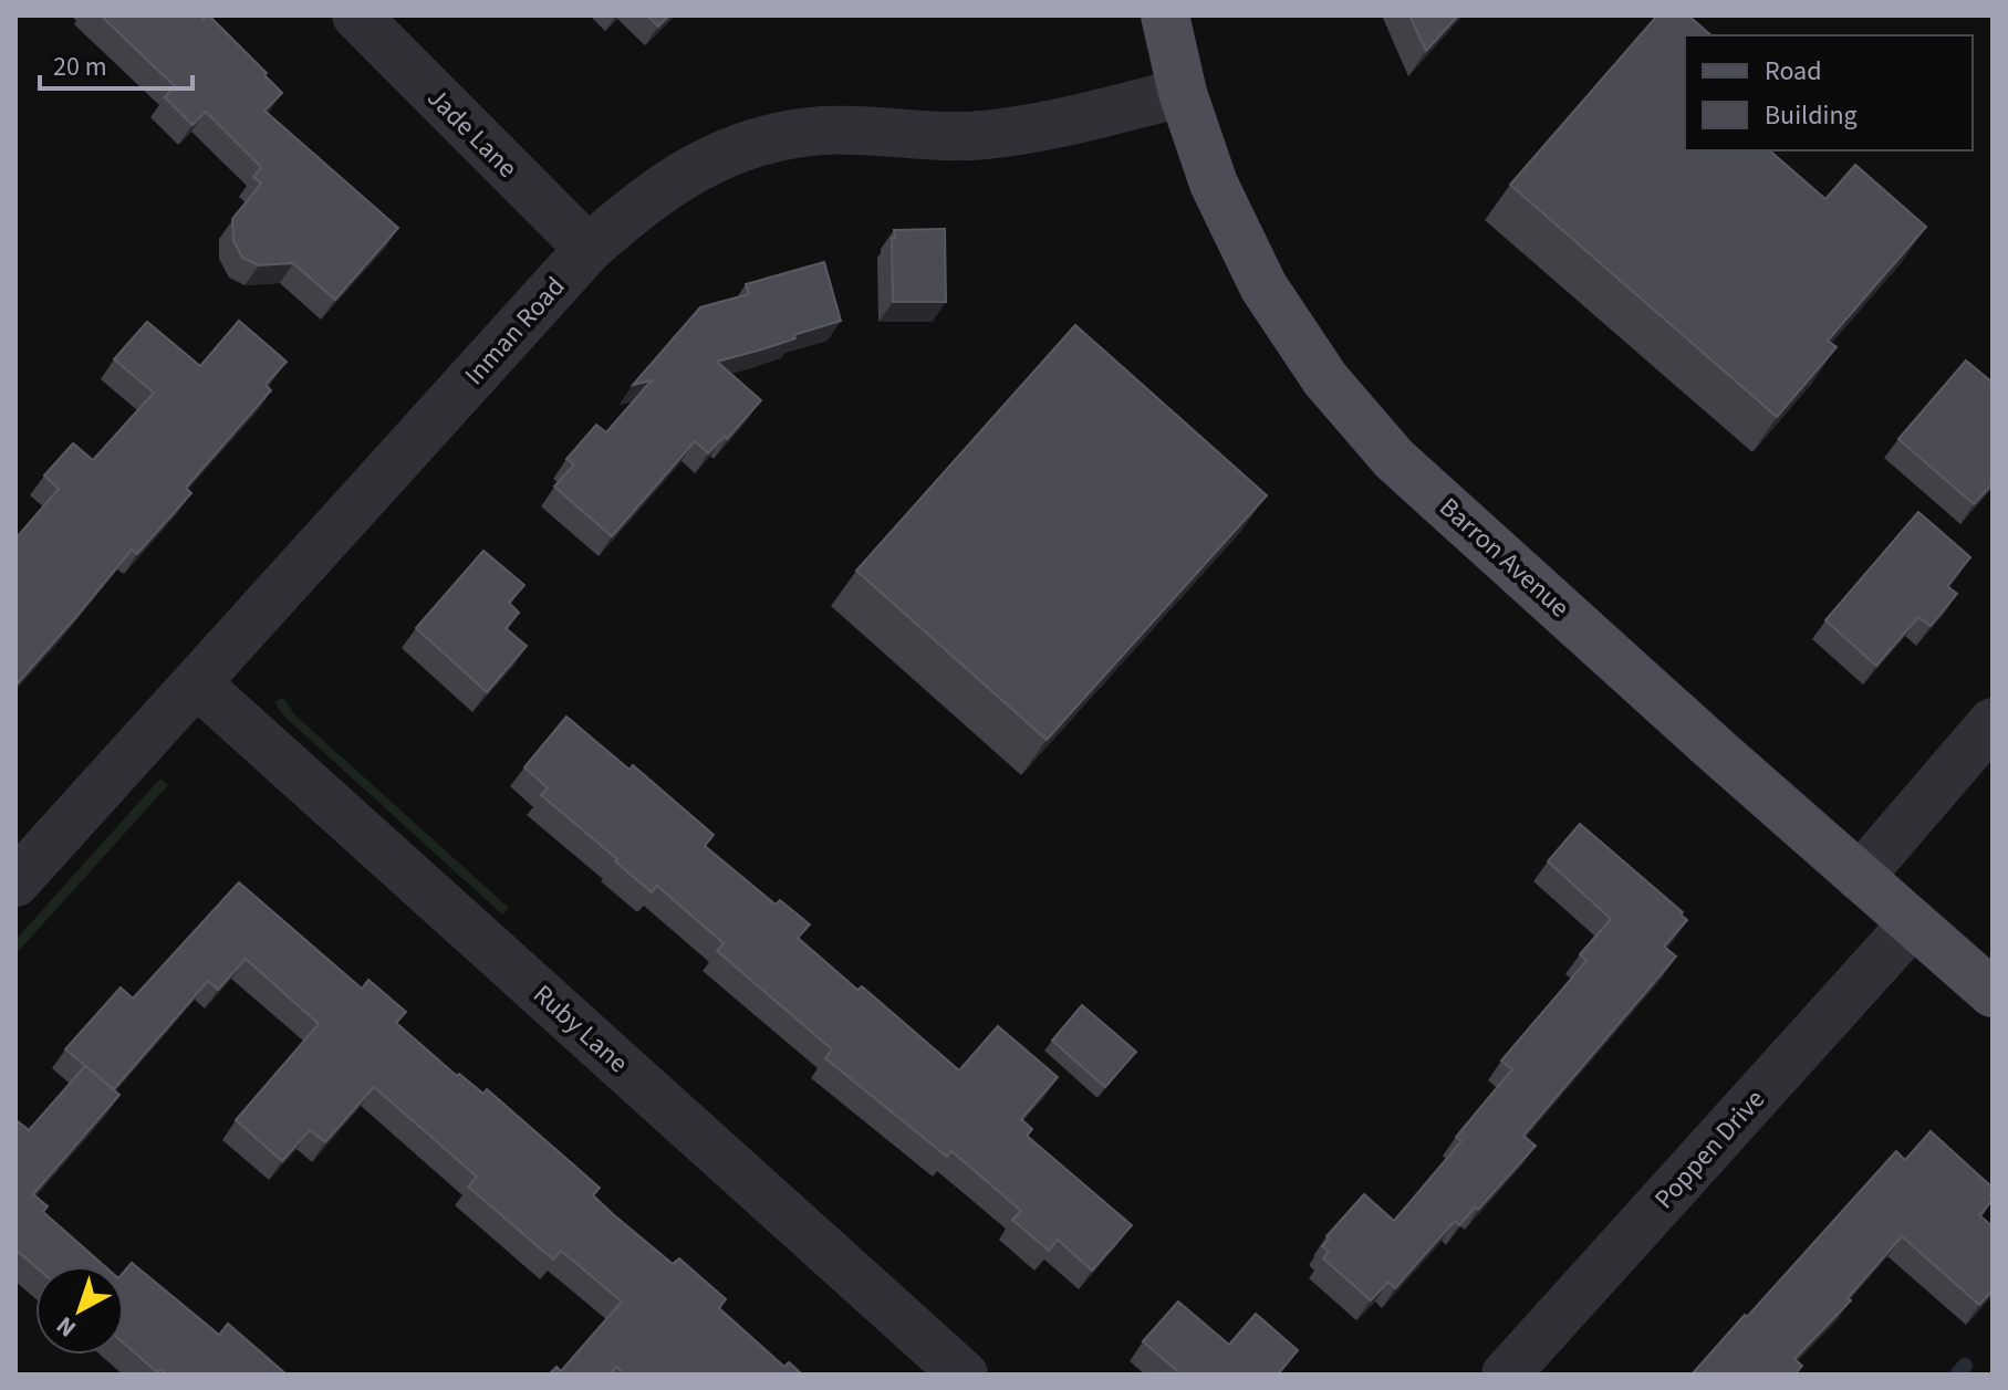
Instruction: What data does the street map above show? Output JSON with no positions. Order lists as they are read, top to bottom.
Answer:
{
  "streets": {
    "main road": ["Barron Avenue"],
    "street": [
      "Jade Lane",
      "Inman Road",
      "Ruby Lane",
      "Poppen Drive"
    ]
  },
  "crossings": [
    ["Jade Lane", "Inman Road"],
    ["Inman Road", "Barron Avenue"],
    ["Inman Road", "Ruby Lane"],
    ["Barron Avenue", "Poppen Drive"]
  ],
  "legend": ["Road", "Building"],
  "scale_bar": "20 m",
  "north": "bottom left"
}
